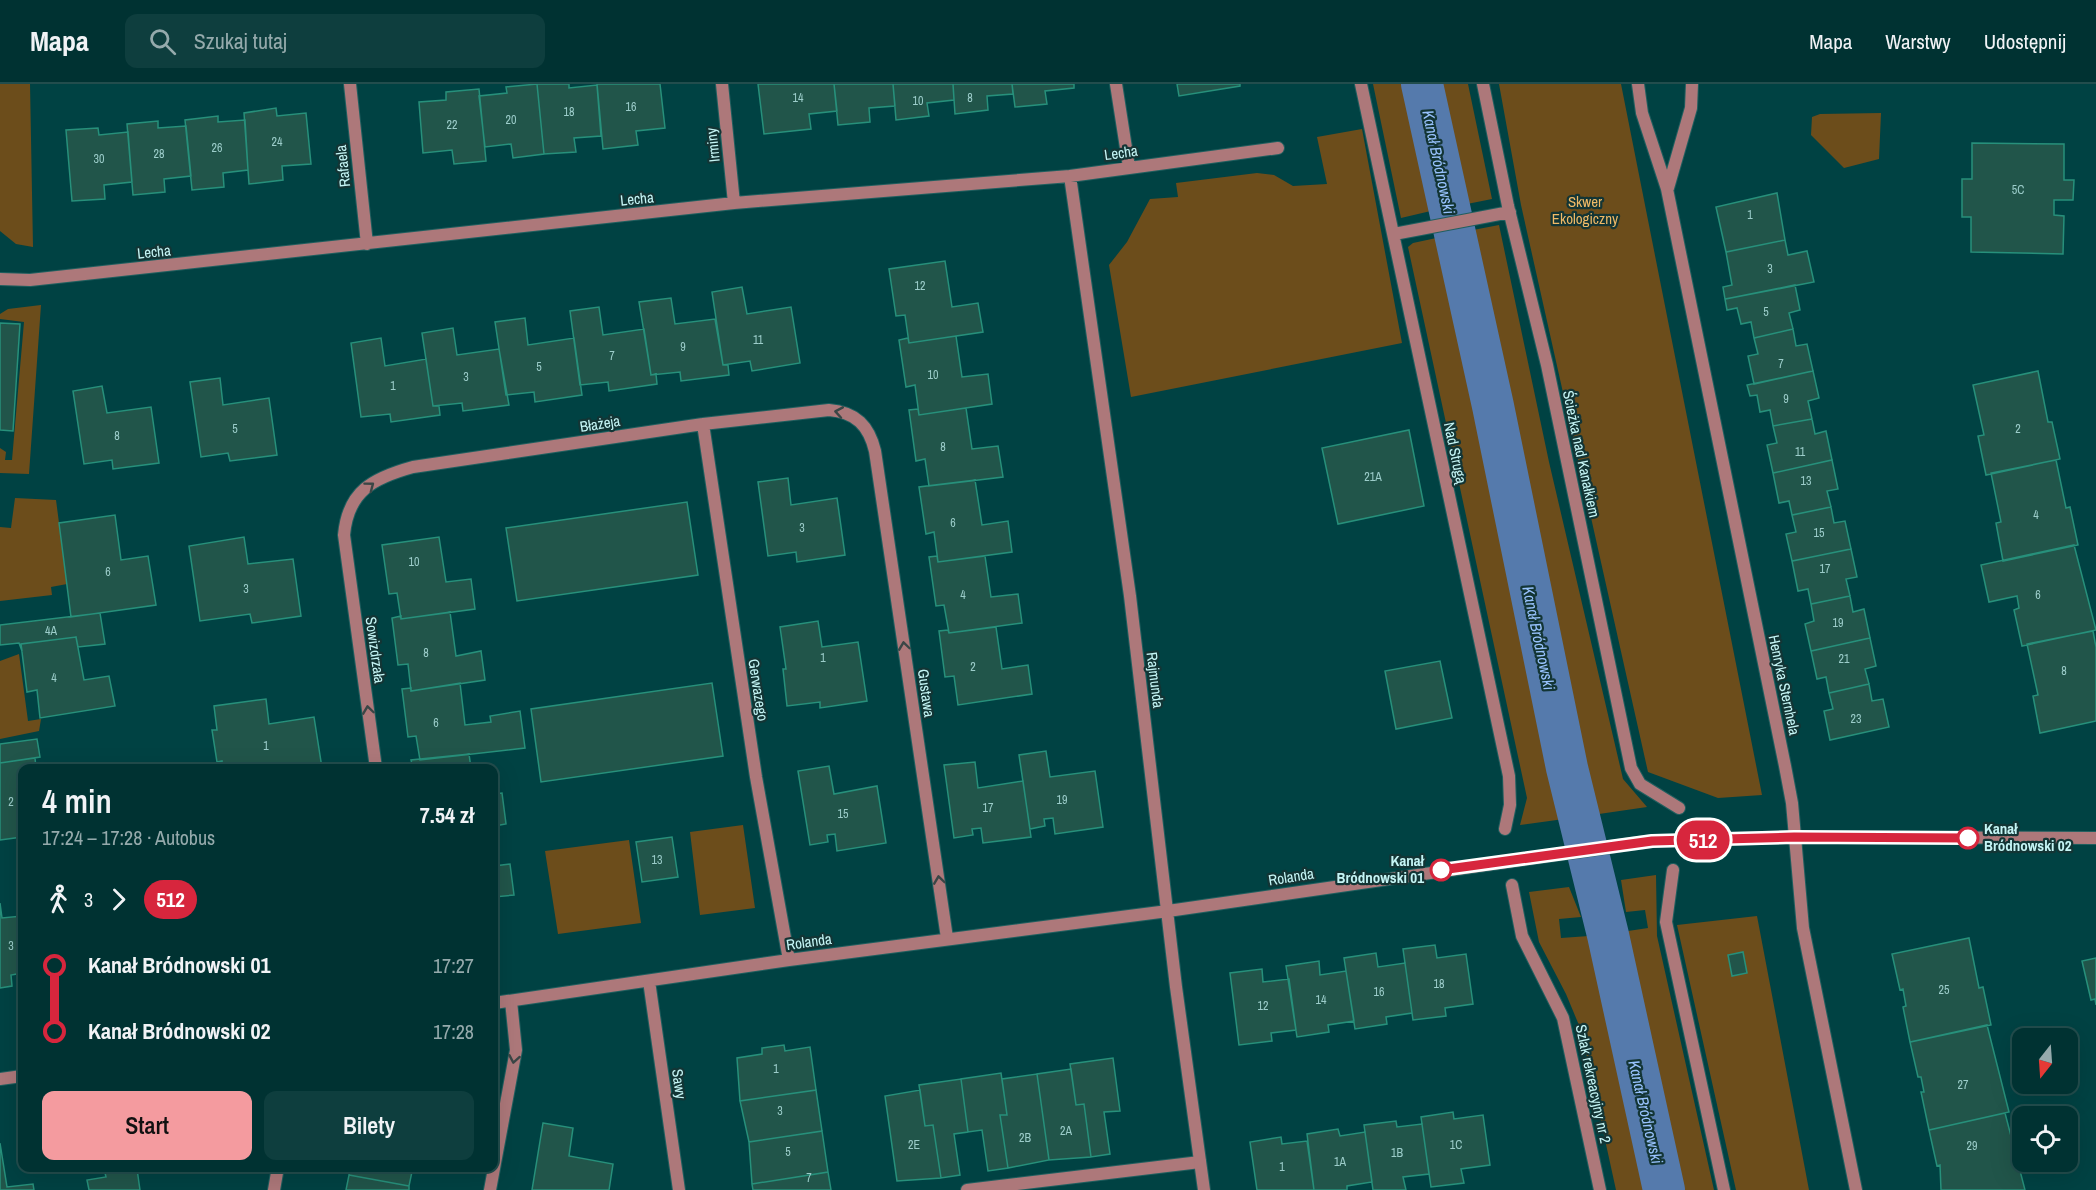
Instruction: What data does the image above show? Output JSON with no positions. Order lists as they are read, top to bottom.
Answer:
{
  "streets": {
    "street": [
      "Irminy",
      "Lecha",
      "Rafaela",
      "Błażeja",
      "Nad Strugą",
      "Ścieżka nad Kanałkiem",
      "Sowizdrzała",
      "Rajmunda",
      "Henryka Sternhela",
      "Gerwazego",
      "Gustawa",
      "Rolanda",
      "Sawy",
      "Szlak rekreacyjny nr 2"
    ]
  },
  "crossings": [
    ["Irminy", "Lecha"],
    ["Lecha", "Rafaela"],
    ["Lecha", "Rajmunda"],
    ["Błażeja", "Sowizdrzała"],
    ["Błażeja", "Gerwazego"],
    ["Błażeja", "Gustawa"],
    ["Rajmunda", "Rolanda"],
    ["Henryka Sternhela", "Rolanda"],
    ["Gerwazego", "Rolanda"],
    ["Gustawa", "Rolanda"],
    ["Rolanda", "Sawy"]
  ],
  "one_way": ["Sowizdrzała", "Gustawa"],
  "water": ["Kanał Bródnowski"],
  "parks": ["Skwer Ekologiczny"],
  "places": ["Kanał Bródnowski 02", "Kanał Bródnowski 01"],
  "lines": ["bus line 512"],
  "house_numbers": [
    "14",
    "8",
    "10",
    "16",
    "18",
    "20",
    "22",
    "24",
    "26",
    "28",
    "30",
    "5C",
    "1",
    "3",
    "12",
    "5",
    "11",
    "9",
    "7",
    "7",
    "5",
    "10",
    "3",
    "1",
    "9",
    "5",
    "2",
    "8",
    "8",
    "11",
    "21A",
    "13",
    "4",
    "6",
    "3",
    "15",
    "10",
    "17",
    "6",
    "3",
    "4",
    "6",
    "19",
    "4A",
    "8",
    "1",
    "21",
    "2",
    "8",
    "4",
    "23",
    "6",
    "1",
    "19",
    "2",
    "17",
    "15",
    "13",
    "3",
    "18",
    "25",
    "16",
    "14",
    "12",
    "1",
    "27",
    "3",
    "2A",
    "2B",
    "2E",
    "1C",
    "29",
    "5",
    "1B",
    "1A",
    "1",
    "7"
  ],
  "north": "bottom",
  "page": {
    "header": "Mapa",
    "search": "Szukaj tutaj",
    "nav": ["Mapa", "Warstwy", "Udostępnij"],
    "on_map": "512",
    "heading": ["4 min", "17:24 – 17:28 · Autobus", "7.54 zł"],
    "legs": ["3", "512"],
    "list": [
      {
        "name": "Kanał Bródnowski 01",
        "value": "17:27"
      },
      {
        "name": "Kanał Bródnowski 02",
        "value": "17:28"
      }
    ],
    "buttons": ["Start", "Bilety"]
  }
}
